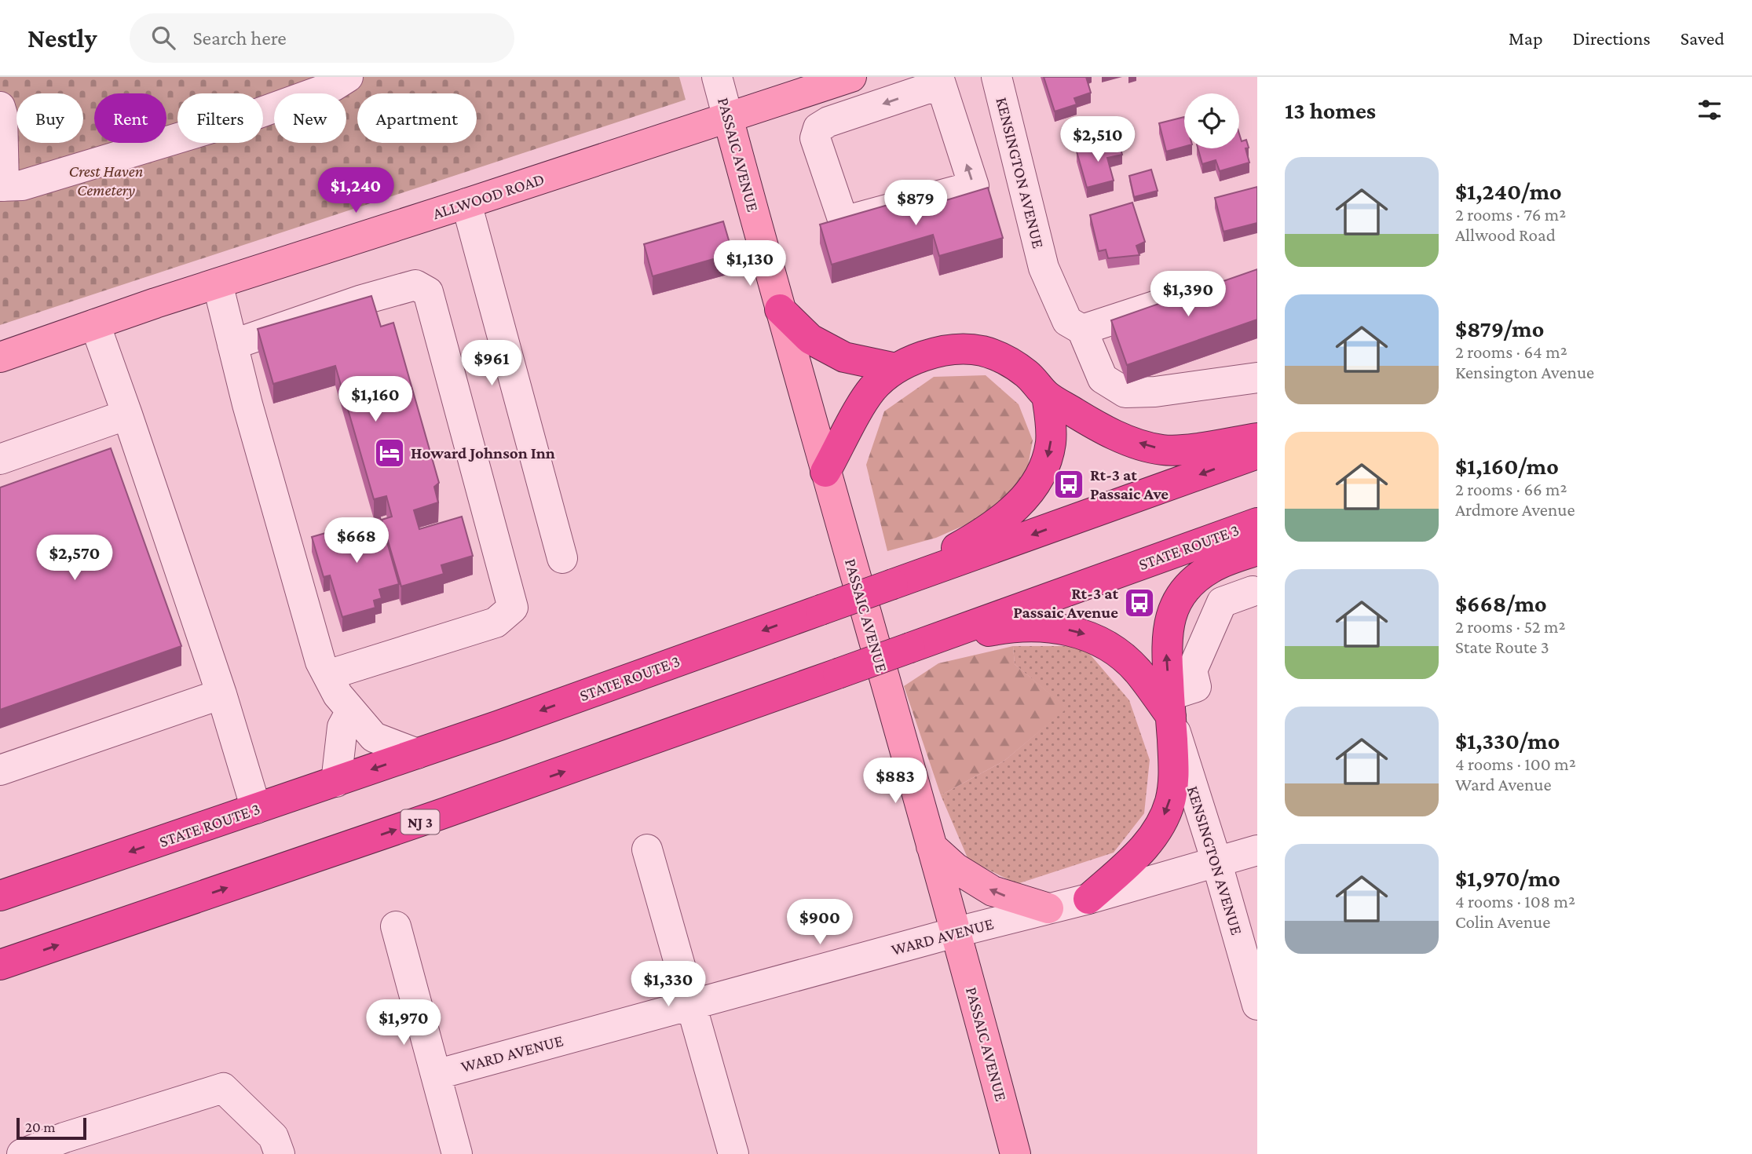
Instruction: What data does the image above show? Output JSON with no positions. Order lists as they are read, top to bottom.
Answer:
{
  "streets": {
    "highway": ["STATE ROUTE 3", "NJ 3"],
    "main road": ["PASSAIC AVENUE", "ALLWOOD ROAD"],
    "street": ["KENSINGTON AVENUE", "WARD AVENUE"]
  },
  "crossings": [
    ["PASSAIC AVENUE", "ALLWOOD ROAD"],
    ["PASSAIC AVENUE", "WARD AVENUE"],
    ["KENSINGTON AVENUE", "WARD AVENUE"]
  ],
  "parks": ["Crest Haven Cemetery"],
  "places": {
    "hotel": ["Howard Johnson Inn"],
    "bus stop": ["Rt-3 at Passaic Ave", "Rt-3 at Passaic Avenue"]
  },
  "scale_bar": "20 m",
  "page": {
    "header": "Nestly",
    "search": "Search here",
    "nav": ["Map", "Directions", "Saved"],
    "heading": "13 homes",
    "chip": [
      "Buy",
      "Rent",
      "Filters",
      "New",
      "Apartment"
    ],
    "price": [
      "$2,510",
      "$1,240",
      "$879",
      "$1,130",
      "$1,390",
      "$961",
      "$1,160",
      "$668",
      "$2,570",
      "$883",
      "$900",
      "$1,330",
      "$1,970"
    ],
    "list": [
      {
        "name": "$1,240/mo",
        "note": "2 rooms · 76 m² · Allwood Road"
      },
      {
        "name": "$879/mo",
        "note": "2 rooms · 64 m² · Kensington Avenue"
      },
      {
        "name": "$1,160/mo",
        "note": "2 rooms · 66 m² · Ardmore Avenue"
      },
      {
        "name": "$668/mo",
        "note": "2 rooms · 52 m² · State Route 3"
      },
      {
        "name": "$1,330/mo",
        "note": "4 rooms · 100 m² · Ward Avenue"
      },
      {
        "name": "$1,970/mo",
        "note": "4 rooms · 108 m² · Colin Avenue"
      }
    ],
    "scale": "20 m"
  }
}
